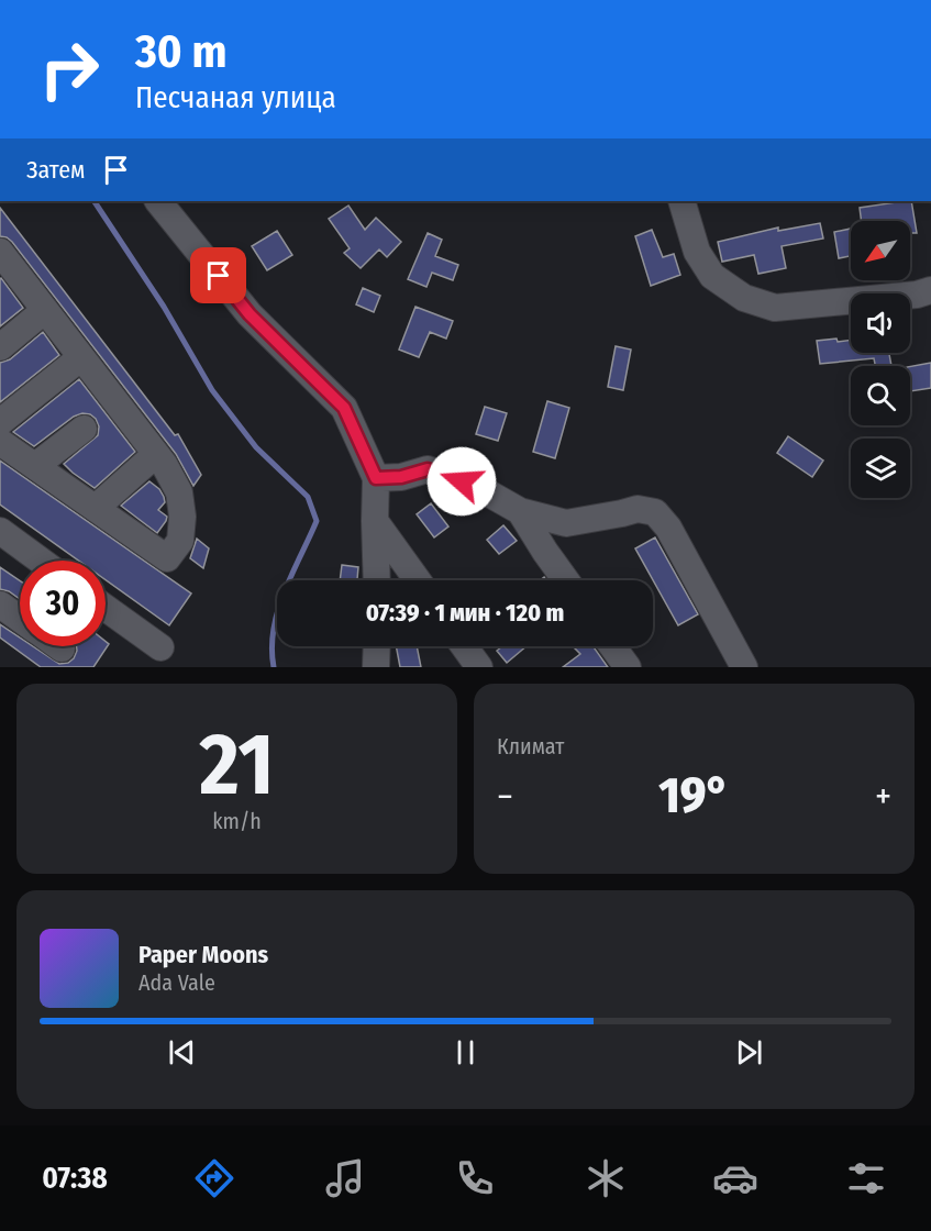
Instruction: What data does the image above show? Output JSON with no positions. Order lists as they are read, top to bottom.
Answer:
{
  "north": "bottom left",
  "page": {
    "turn": ["30 m", "Песчаная улица"],
    "then": "Затем",
    "limit": "30",
    "trip": "07:39 · 1 мин · 120 m",
    "tile": [
      ["21", "km/h"],
      "Климат"
    ],
    "heat": ["−", "19°", "+"],
    "song": ["Paper Moons", "Ada Vale"],
    "tabs": "07:38"
  }
}
